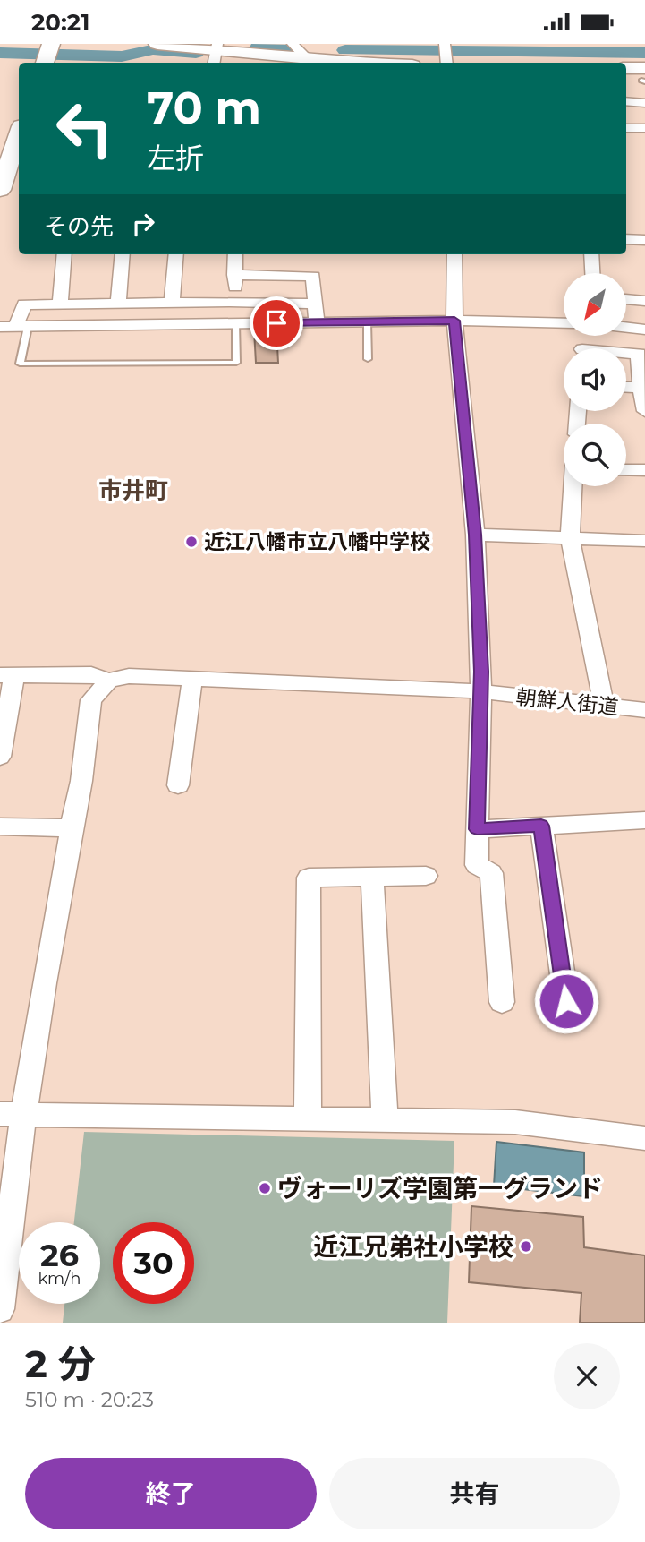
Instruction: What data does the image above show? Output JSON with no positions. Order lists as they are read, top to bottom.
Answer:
{
  "streets": {
    "street": ["朝鮮人街道"]
  },
  "districts": ["市井町"],
  "places": ["近江八幡市立八幡中学校", "ヴォーリズ学園第一グランド", "近江兄弟社小学校"],
  "north": "bottom left",
  "page": {
    "status": "20:21",
    "turn": ["70 m", "左折"],
    "then": "その先",
    "speed": "26 km/h",
    "limit": "30",
    "heading": ["2 分", "510 m · 20:23"],
    "buttons": ["終了", "共有"]
  }
}
